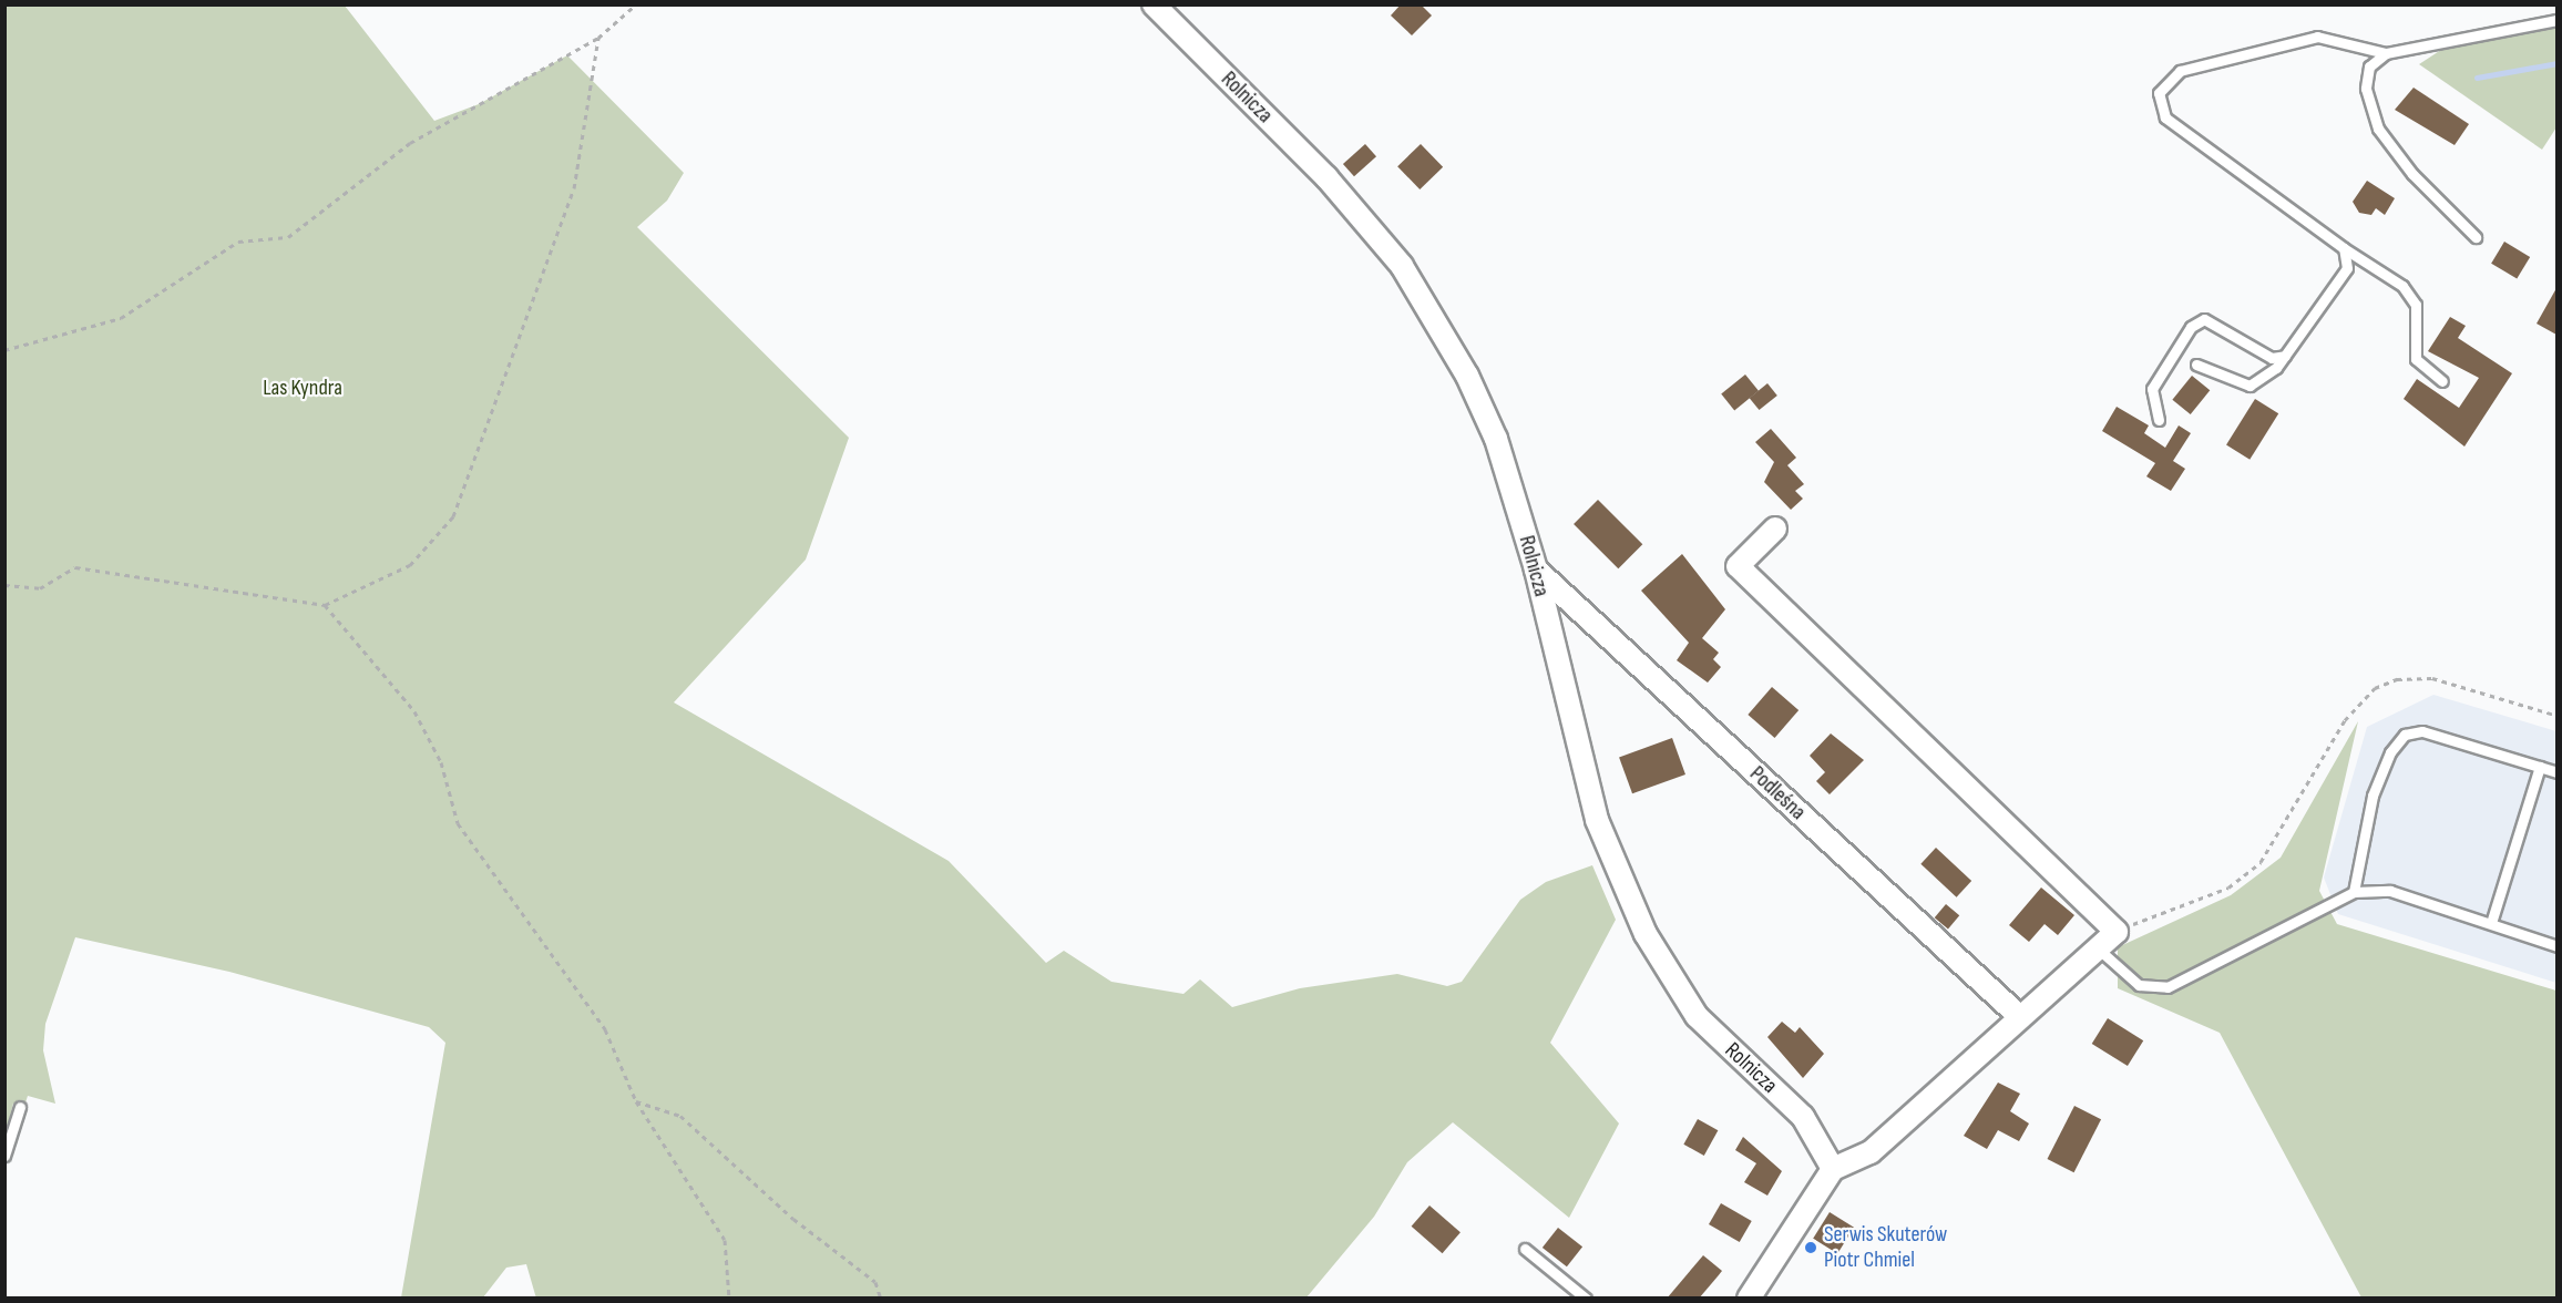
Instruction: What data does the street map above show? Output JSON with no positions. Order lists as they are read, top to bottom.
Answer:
{
  "streets": {
    "street": ["Rolnicza", "Podleśna"]
  },
  "crossings": [
    ["Rolnicza", "Podleśna"]
  ],
  "parks": ["Las Kyndra"],
  "places": ["Serwis Skuterów Piotr Chmiel"]
}
